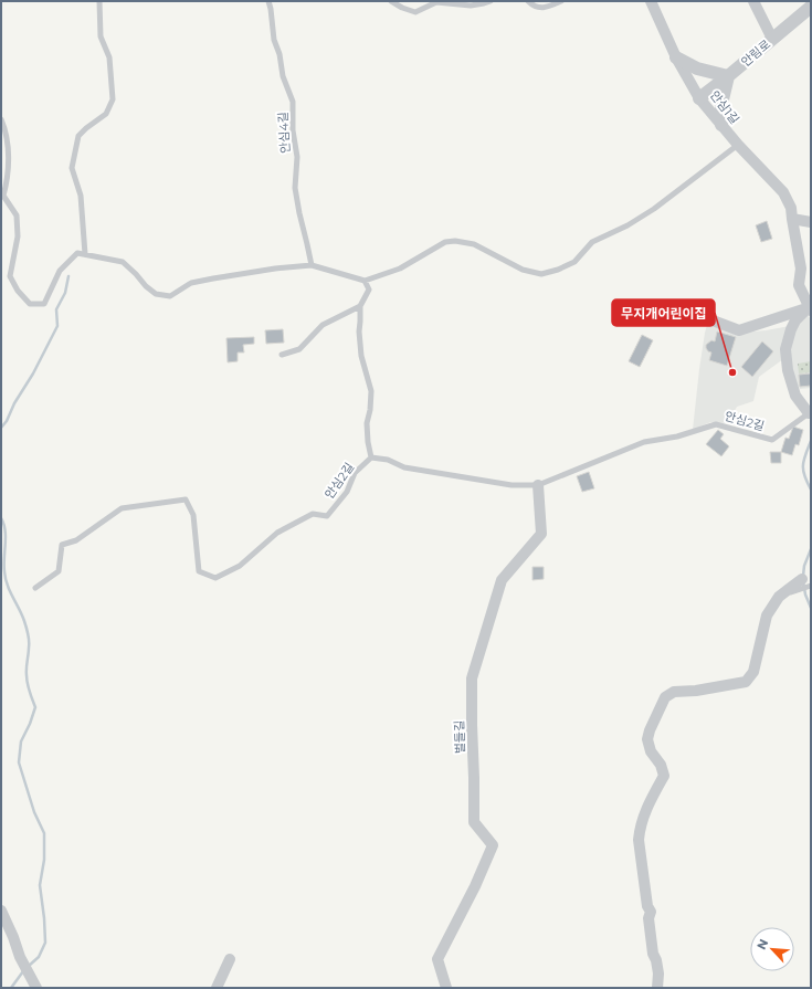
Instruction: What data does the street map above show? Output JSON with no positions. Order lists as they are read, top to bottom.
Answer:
{
  "streets": {
    "street": ["안림로", "안심1길", "벌들길"],
    "lane": ["안심4길", "안심2길"]
  },
  "crossings": [
    ["안림로", "안심1길"],
    ["안심2길", "벌들길"]
  ],
  "places": ["무지개어린이집"],
  "north": "top left"
}
